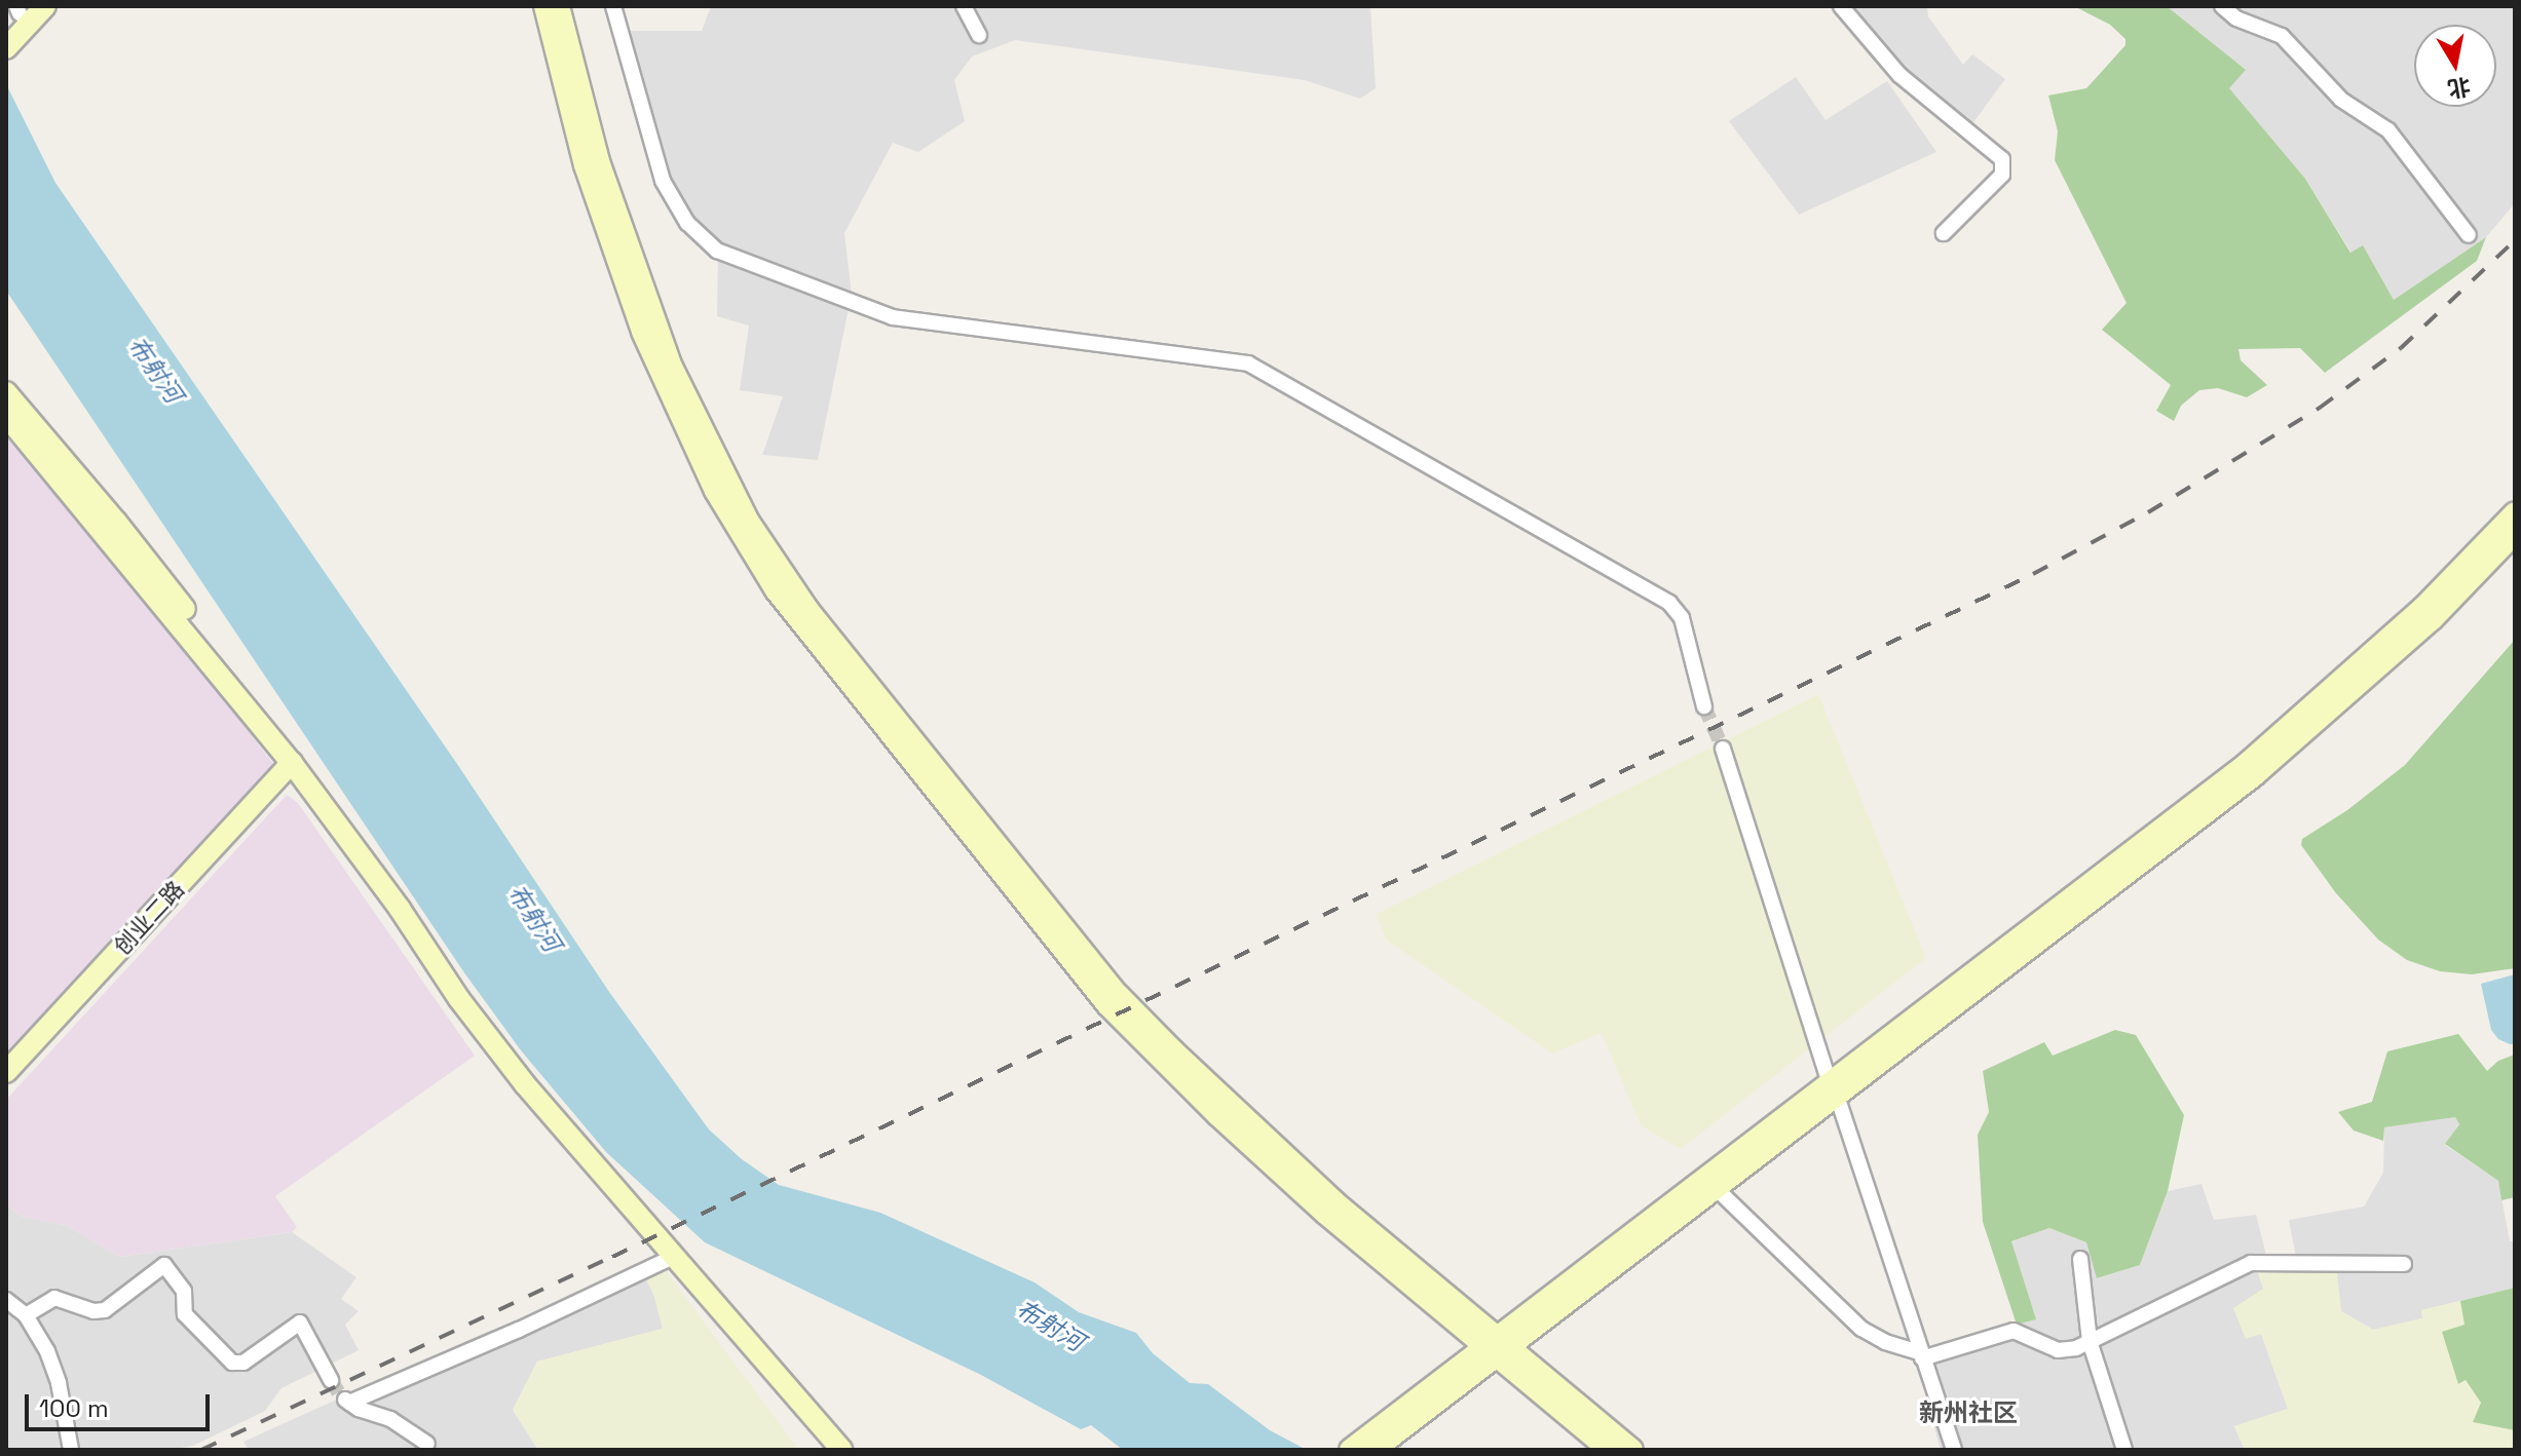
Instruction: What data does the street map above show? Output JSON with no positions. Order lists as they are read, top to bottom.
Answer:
{
  "streets": {
    "main road": ["创业二路"]
  },
  "districts": ["新州社区"],
  "water": ["布射河"],
  "scale_bar": "100 m",
  "north": "bottom"
}
